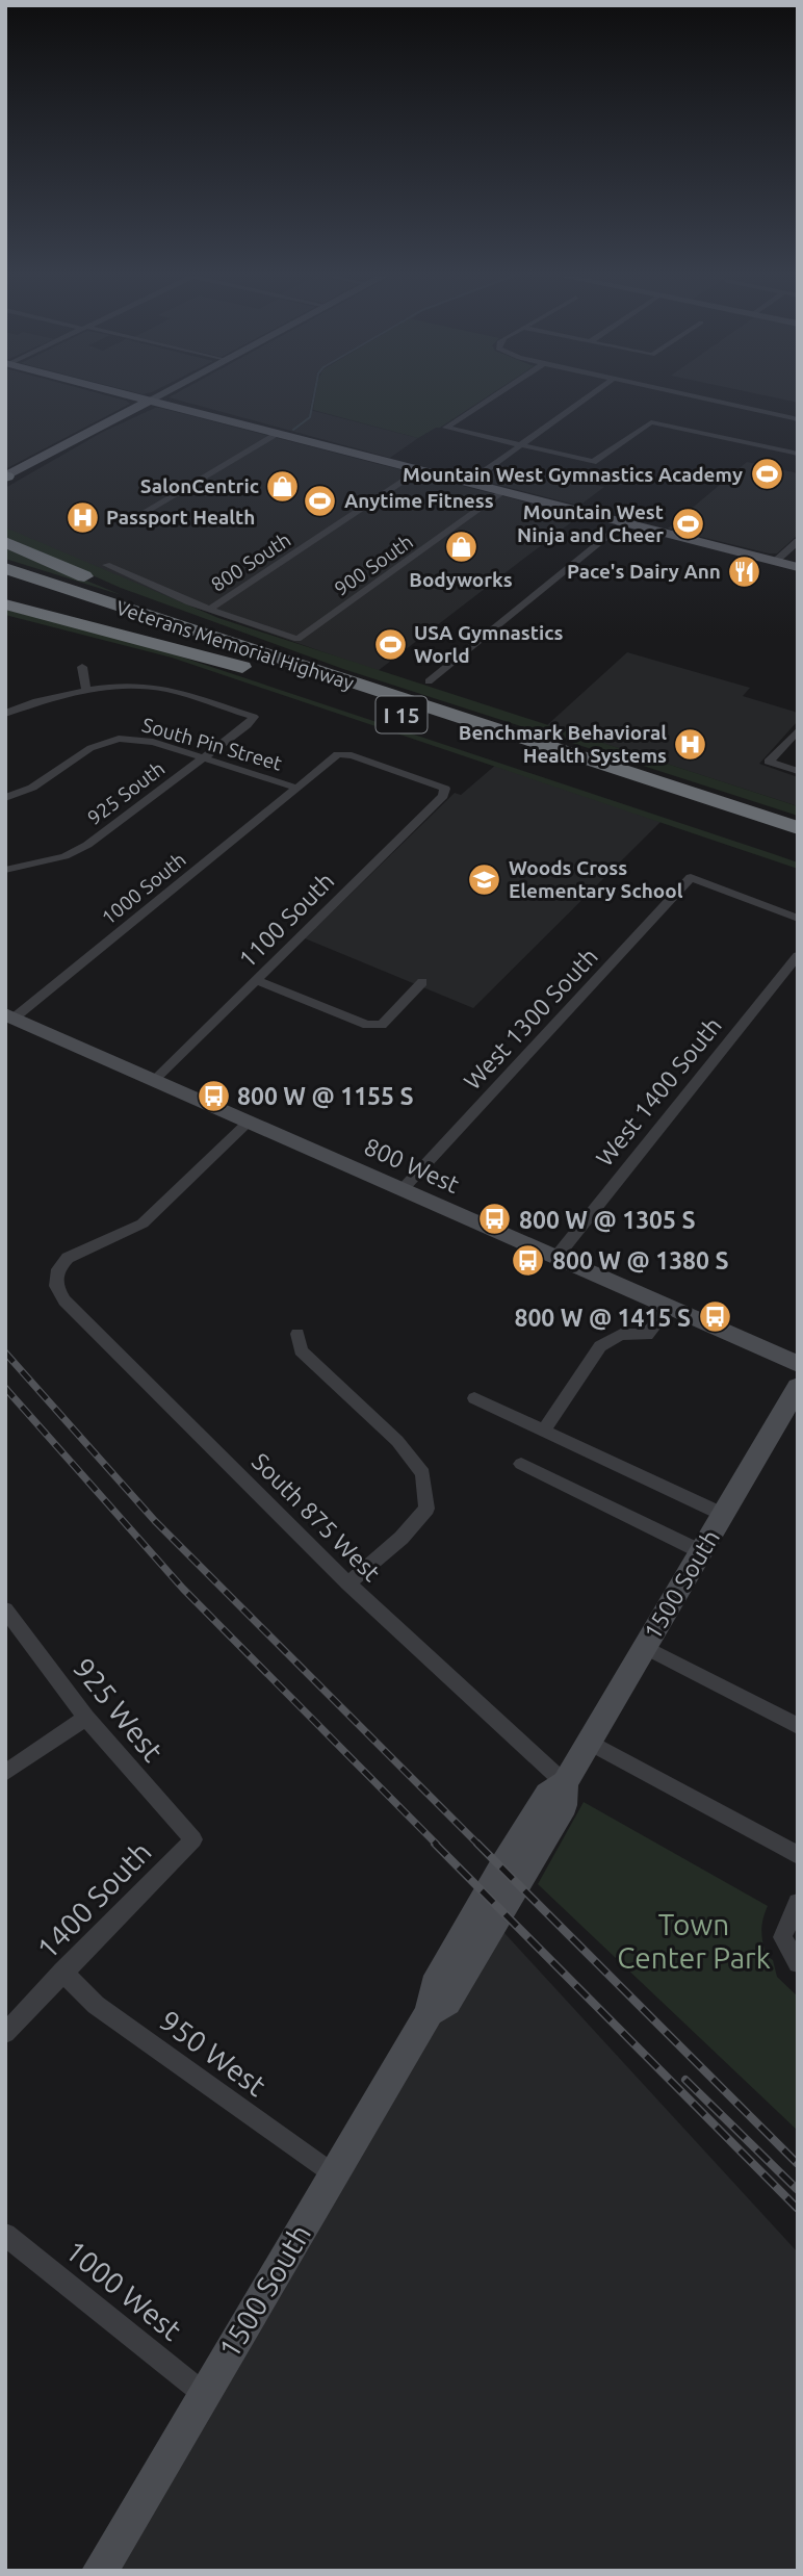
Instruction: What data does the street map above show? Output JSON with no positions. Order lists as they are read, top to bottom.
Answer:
{
  "streets": {
    "highway": ["Veterans Memorial Highway", "I 15"],
    "street": [
      "800 South",
      "900 South",
      "South Pin Street",
      "925 South",
      "1000 South",
      "1100 South",
      "West 1300 South",
      "West 1400 South",
      "800 West",
      "South 875 West",
      "1500 South",
      "925 West",
      "1400 South",
      "950 West",
      "1000 West"
    ]
  },
  "crossings": [
    ["800 South", "900 South"],
    ["South Pin Street", "925 South"],
    ["South Pin Street", "1000 South"],
    ["1000 South", "1100 South"],
    ["1000 South", "800 West"],
    ["1100 South", "800 West"],
    ["West 1300 South", "800 West"],
    ["West 1400 South", "800 West"],
    ["800 West", "South 875 West"],
    ["South 875 West", "1500 South"],
    ["1500 South", "950 West"],
    ["1500 South", "1000 West"],
    ["925 West", "1400 South"],
    ["1400 South", "950 West"]
  ],
  "parks": ["Town Center Park"],
  "places": {
    "sports": [
      "Mountain West Gymnastics Academy",
      "Anytime Fitness",
      "Mountain West Ninja and Cheer",
      "USA Gymnastics World"
    ],
    "shop": ["SalonCentric", "Bodyworks"],
    "hospital": ["Passport Health", "Benchmark Behavioral Health Systems"],
    "restaurant": ["Pace's Dairy Ann"],
    "school or university": ["Woods Cross Elementary School"],
    "bus stop": [
      "800 W @ 1155 S",
      "800 W @ 1305 S",
      "800 W @ 1380 S",
      "800 W @ 1415 S"
    ]
  }
}
